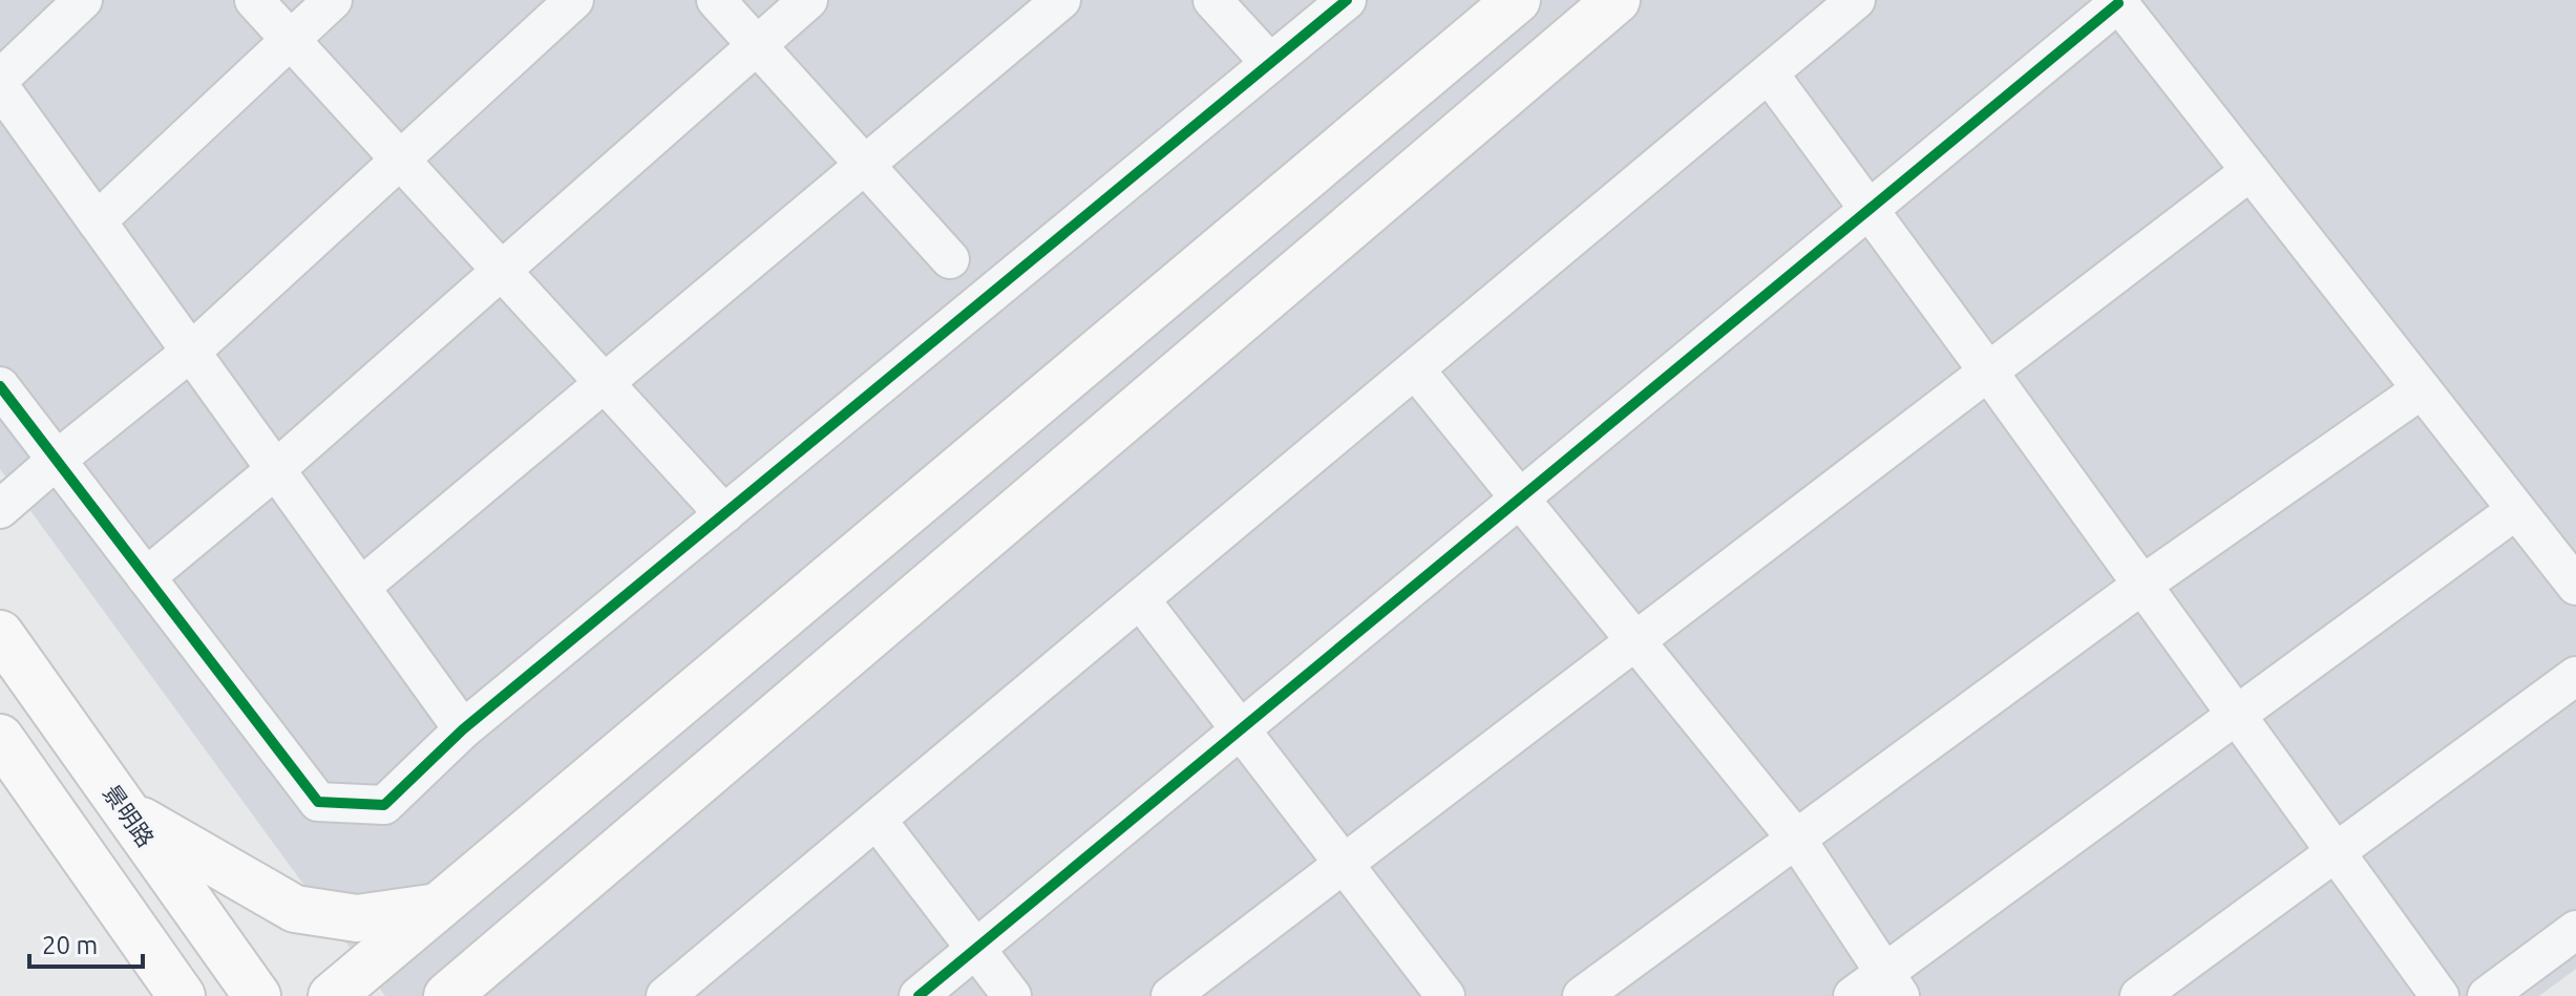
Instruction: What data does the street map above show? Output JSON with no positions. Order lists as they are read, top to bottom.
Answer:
{
  "streets": {
    "street": ["景明路"]
  },
  "scale_bar": "20 m"
}
